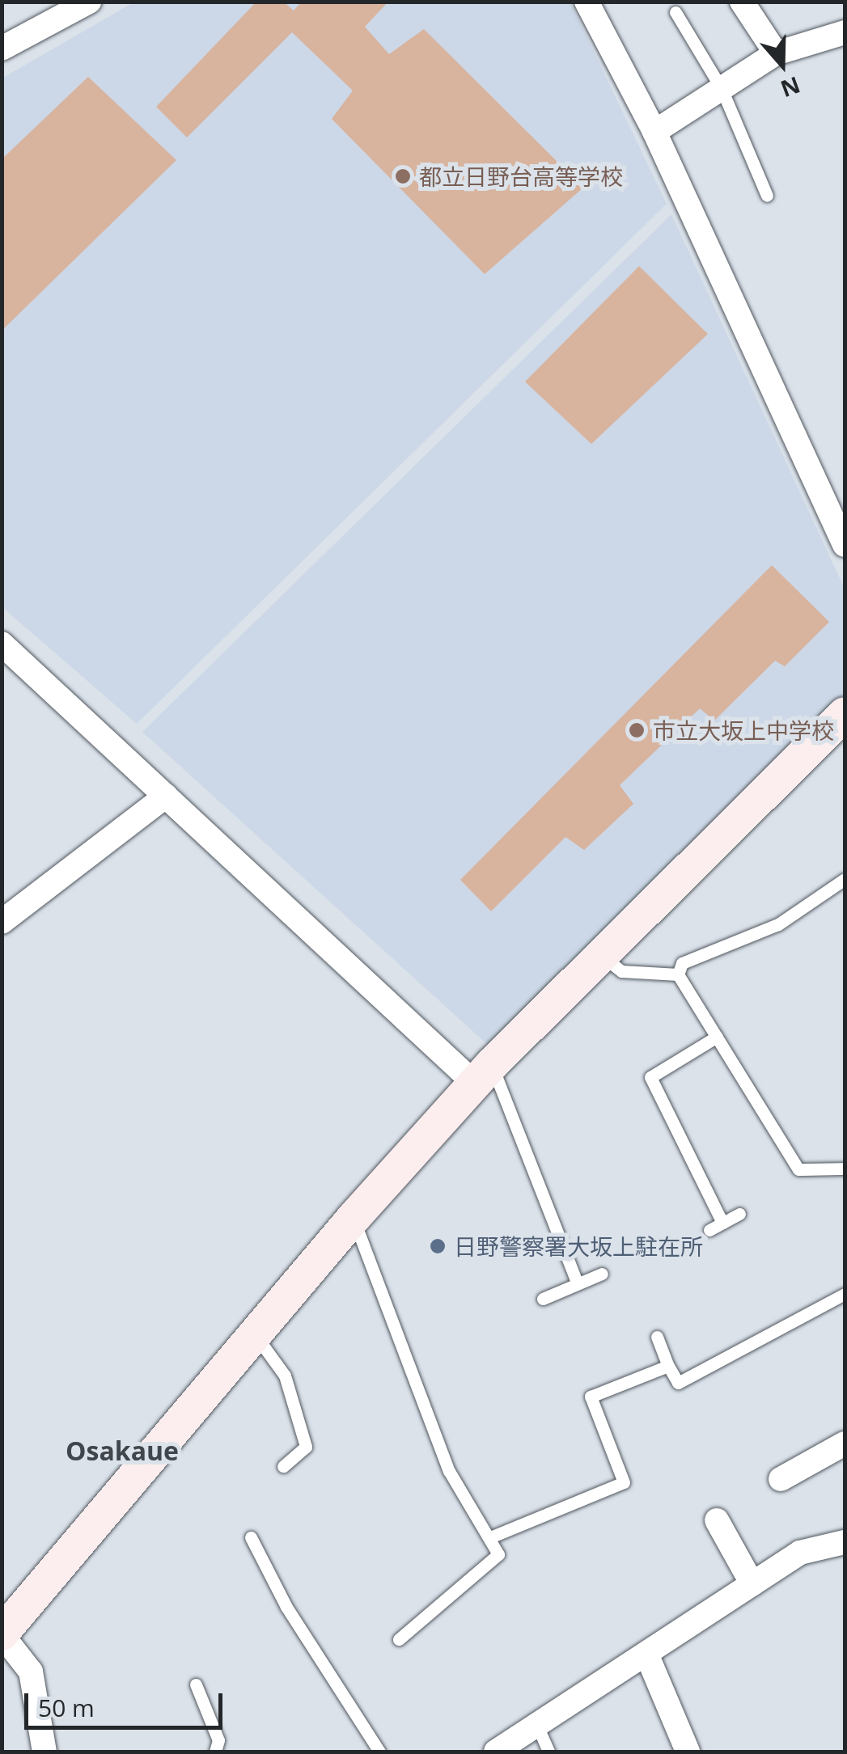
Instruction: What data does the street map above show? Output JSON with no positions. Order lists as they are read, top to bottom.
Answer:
{
  "districts": ["Osakaue"],
  "places": ["都立日野台高等学校", "市立大坂上中学校", "日野警察署大坂上駐在所"],
  "scale_bar": "50 m",
  "north": "bottom"
}
